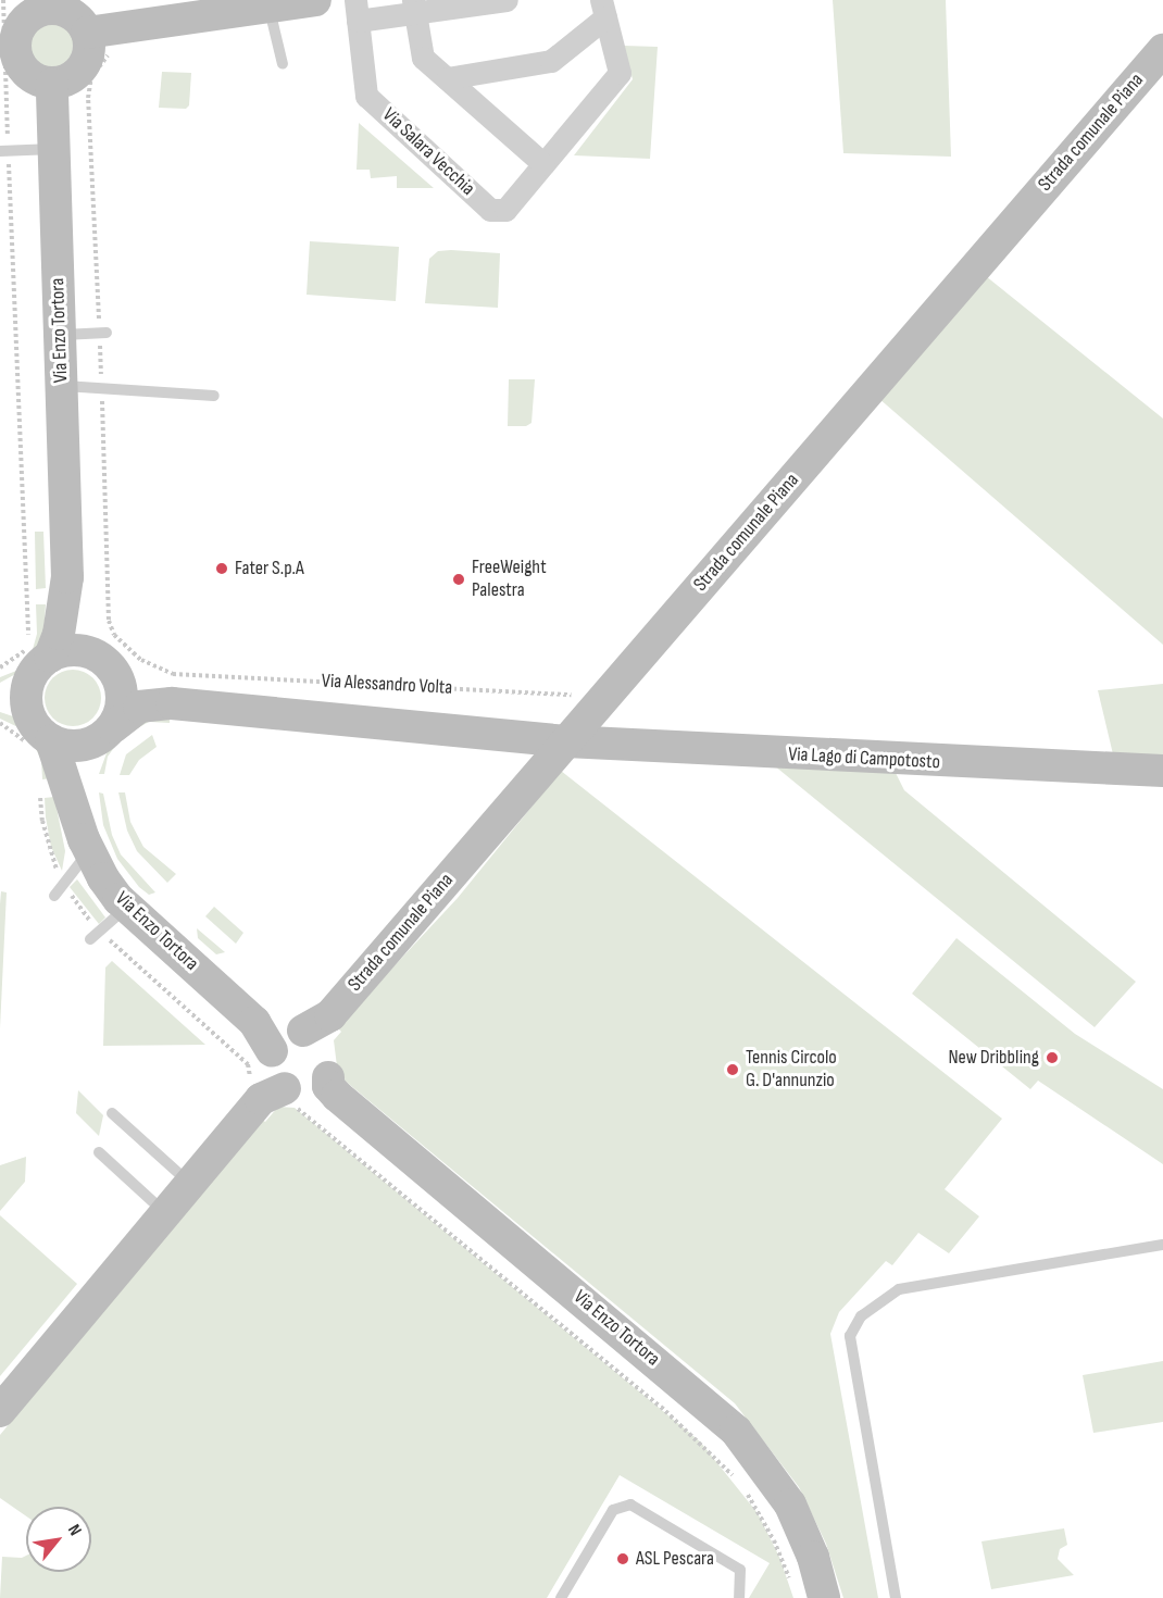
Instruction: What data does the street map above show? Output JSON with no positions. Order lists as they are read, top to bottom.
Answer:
{
  "streets": {
    "street": [
      "Strada comunale Piana",
      "Via Salara Vecchia",
      "Via Enzo Tortora",
      "Via Alessandro Volta",
      "Via Lago di Campotosto"
    ]
  },
  "crossings": [
    ["Strada comunale Piana", "Via Enzo Tortora"],
    ["Strada comunale Piana", "Via Alessandro Volta"],
    ["Strada comunale Piana", "Via Lago di Campotosto"],
    ["Via Enzo Tortora", "Via Alessandro Volta"],
    ["Via Alessandro Volta", "Via Lago di Campotosto"]
  ],
  "places": [
    "Fater S.p.A",
    "FreeWeight Palestra",
    "New Dribbling",
    "Tennis Circolo G. D'annunzio",
    "ASL Pescara"
  ],
  "north": "top right"
}
